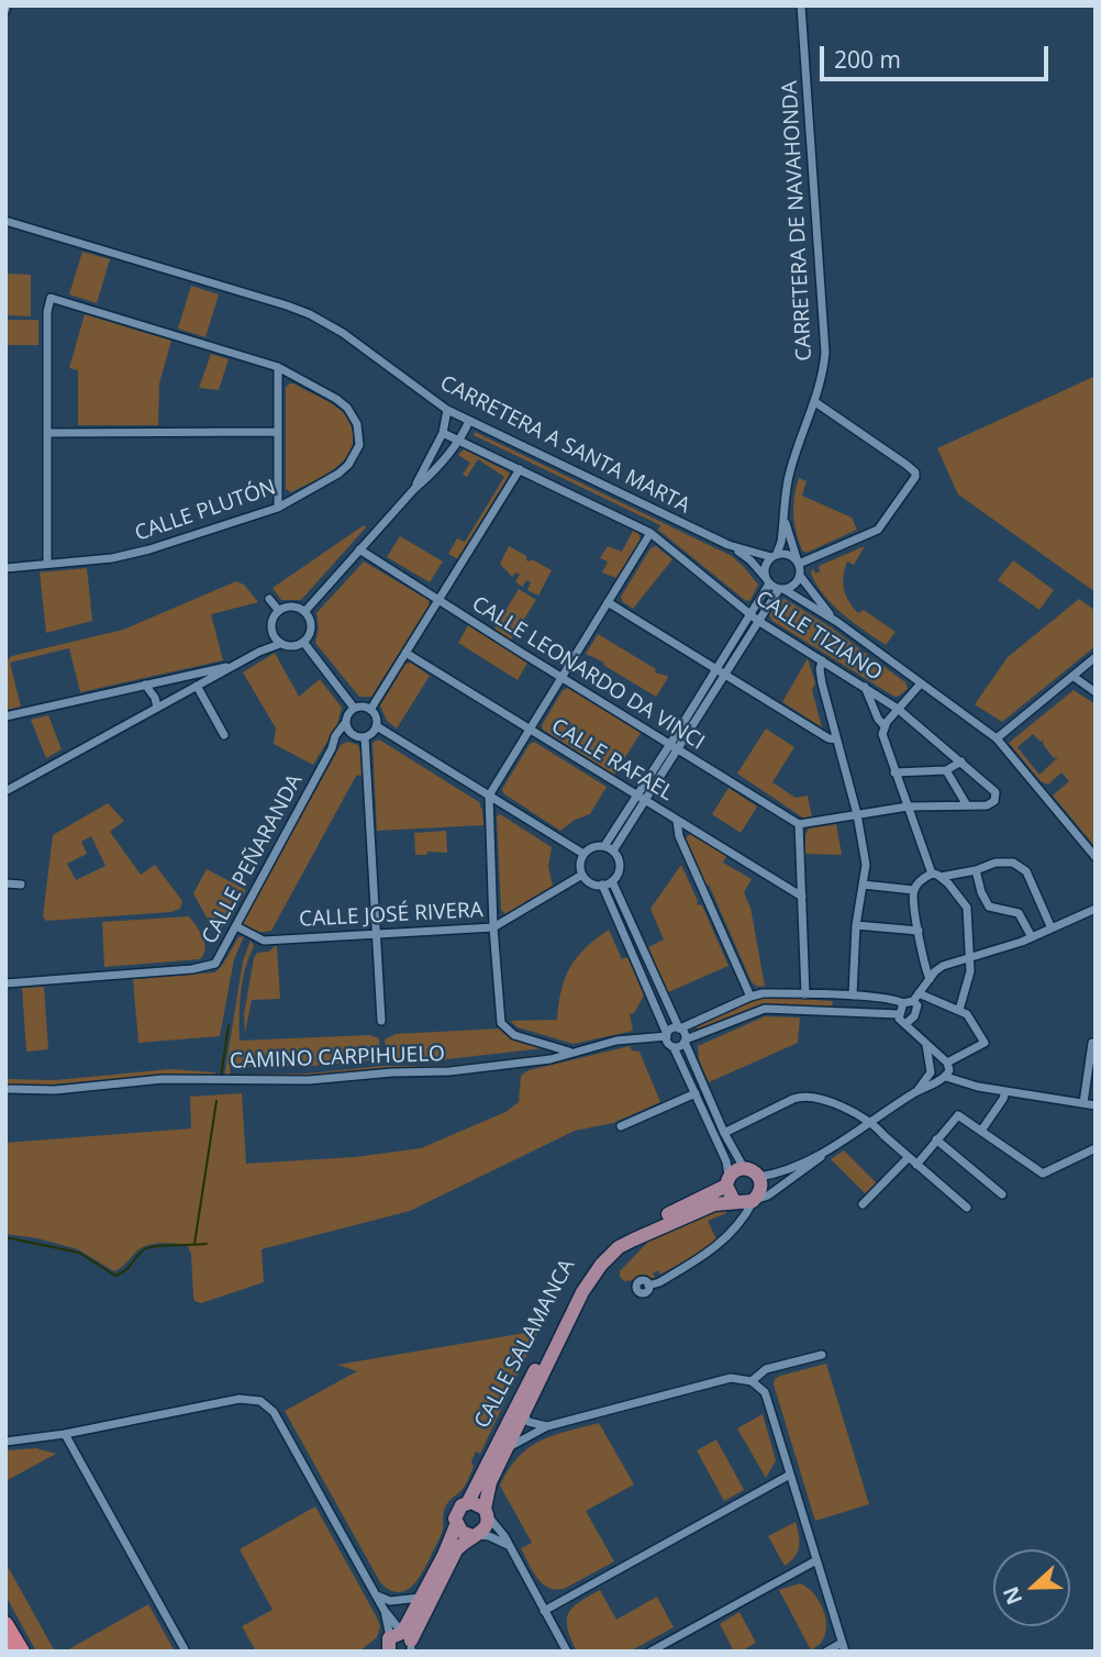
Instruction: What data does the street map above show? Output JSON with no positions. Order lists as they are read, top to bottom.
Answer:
{
  "streets": {
    "main road": ["CALLE SALAMANCA"],
    "street": [
      "CARRETERA DE NAVAHONDA",
      "CARRETERA A SANTA MARTA",
      "CALLE PLUTÓN",
      "CALLE TIZIANO",
      "CALLE LEONARDO DA VINCI",
      "CALLE RAFAEL",
      "CALLE PEÑARANDA",
      "CALLE JOSÉ RIVERA",
      "CAMINO CARPIHUELO"
    ]
  },
  "crossings": [
    ["CARRETERA DE NAVAHONDA", "CARRETERA A SANTA MARTA"],
    ["CALLE PEÑARANDA", "CALLE JOSÉ RIVERA"]
  ],
  "scale_bar": "200 m",
  "north": "left"
}
